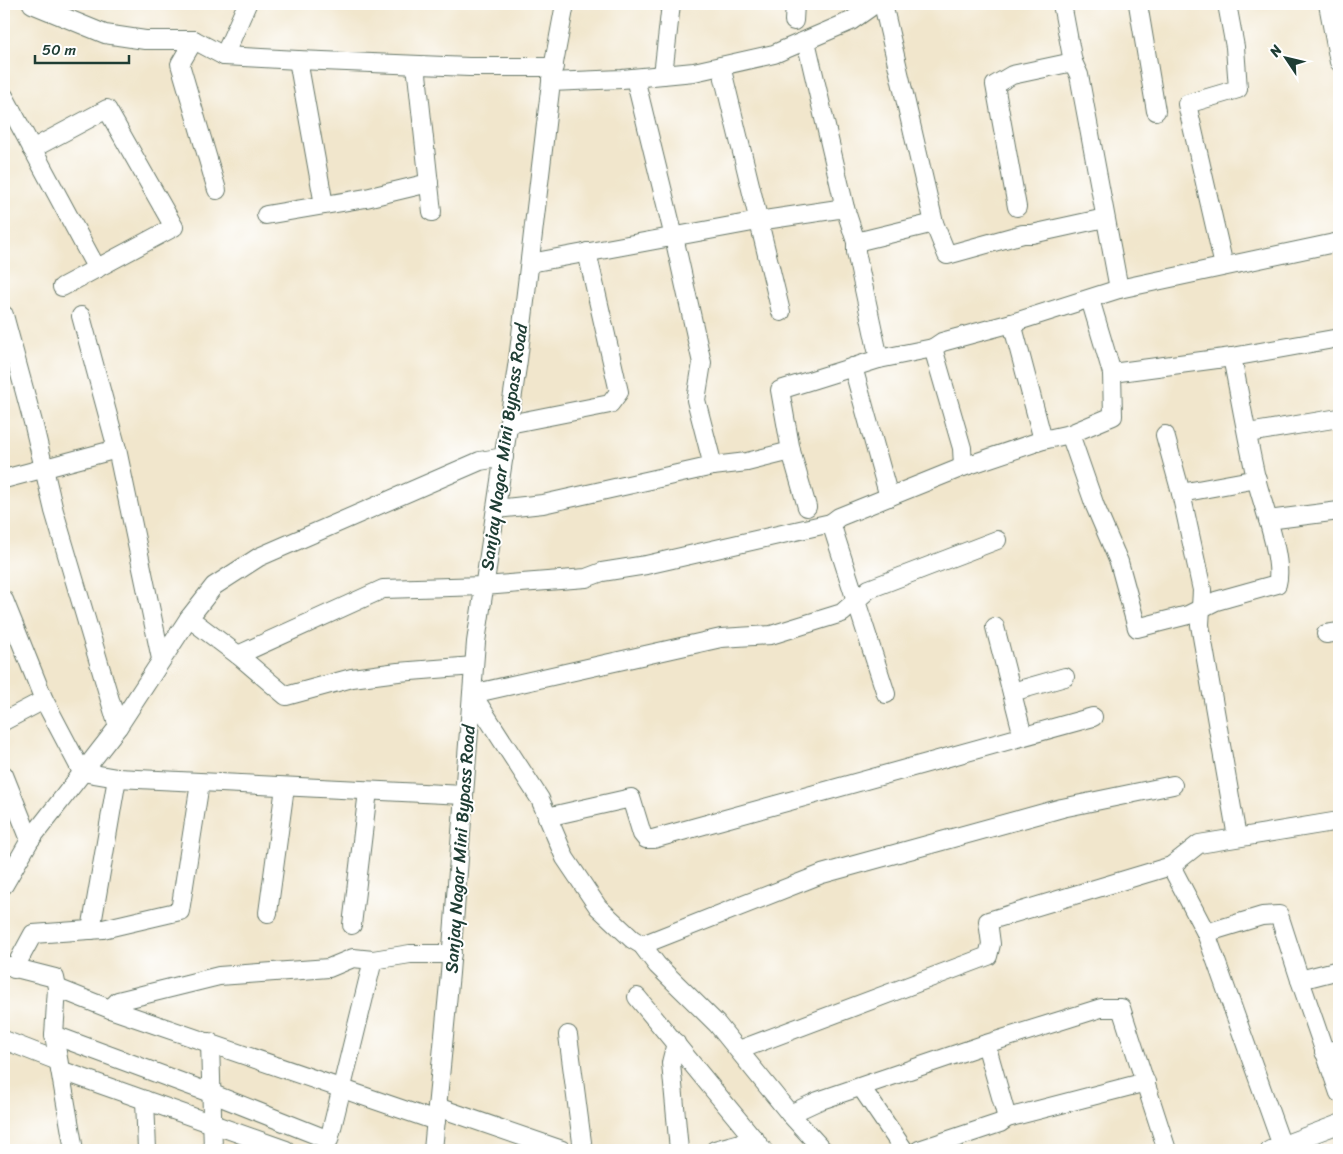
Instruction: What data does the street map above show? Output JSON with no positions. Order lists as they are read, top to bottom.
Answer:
{
  "streets": {
    "street": ["Sanjay Nagar Mini Bypass Road"]
  },
  "scale_bar": "50 m",
  "north": "top left"
}
